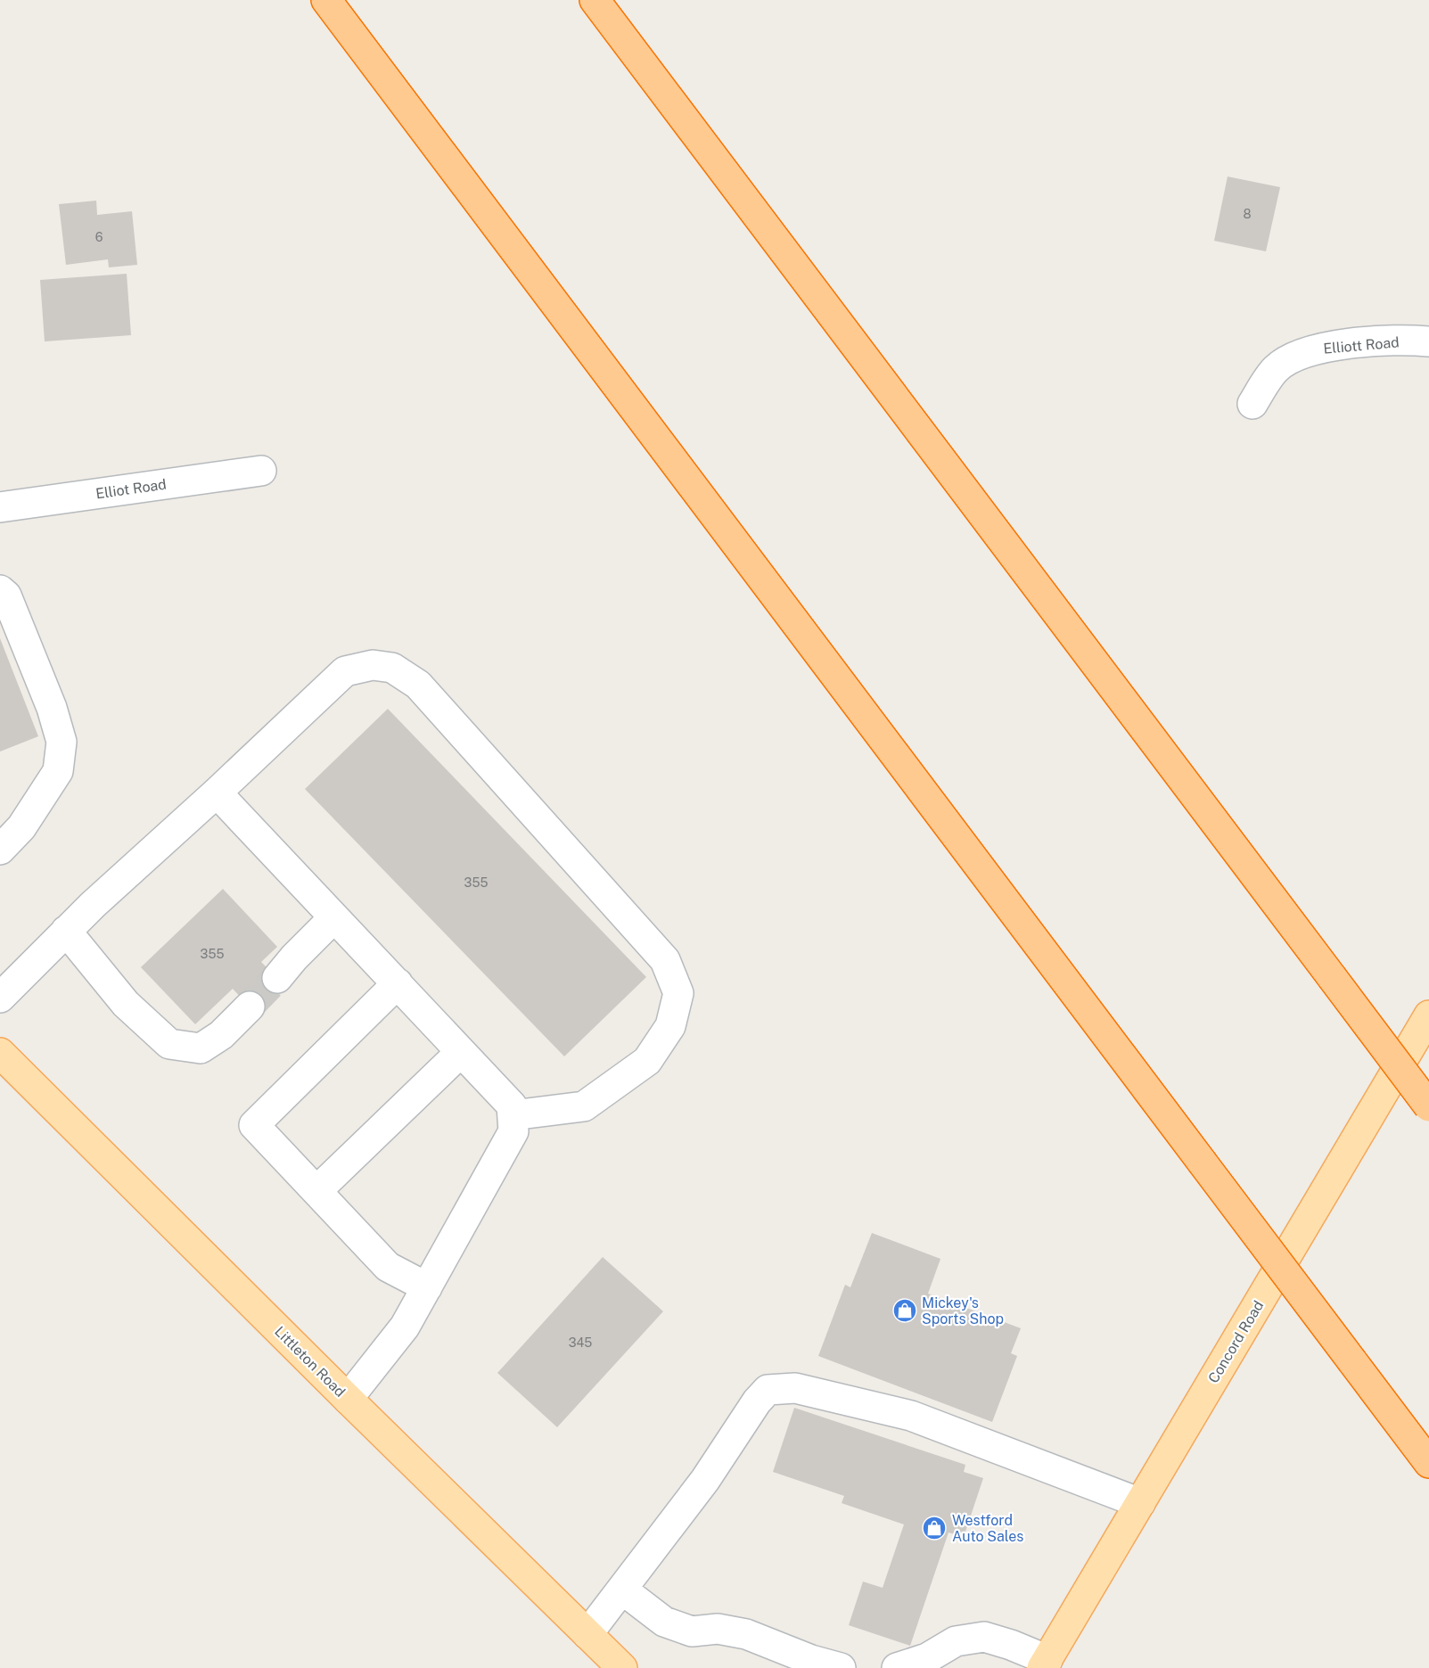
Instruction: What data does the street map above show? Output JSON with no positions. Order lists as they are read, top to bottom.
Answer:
{
  "streets": {
    "main road": ["Concord Road", "Littleton Road"],
    "street": ["Elliott Road", "Elliot Road"]
  },
  "places": {
    "shop": ["Mickey's Sports Shop", "Westford Auto Sales"]
  },
  "house_numbers": [
    "8",
    "6",
    "355",
    "355",
    "345"
  ]
}
